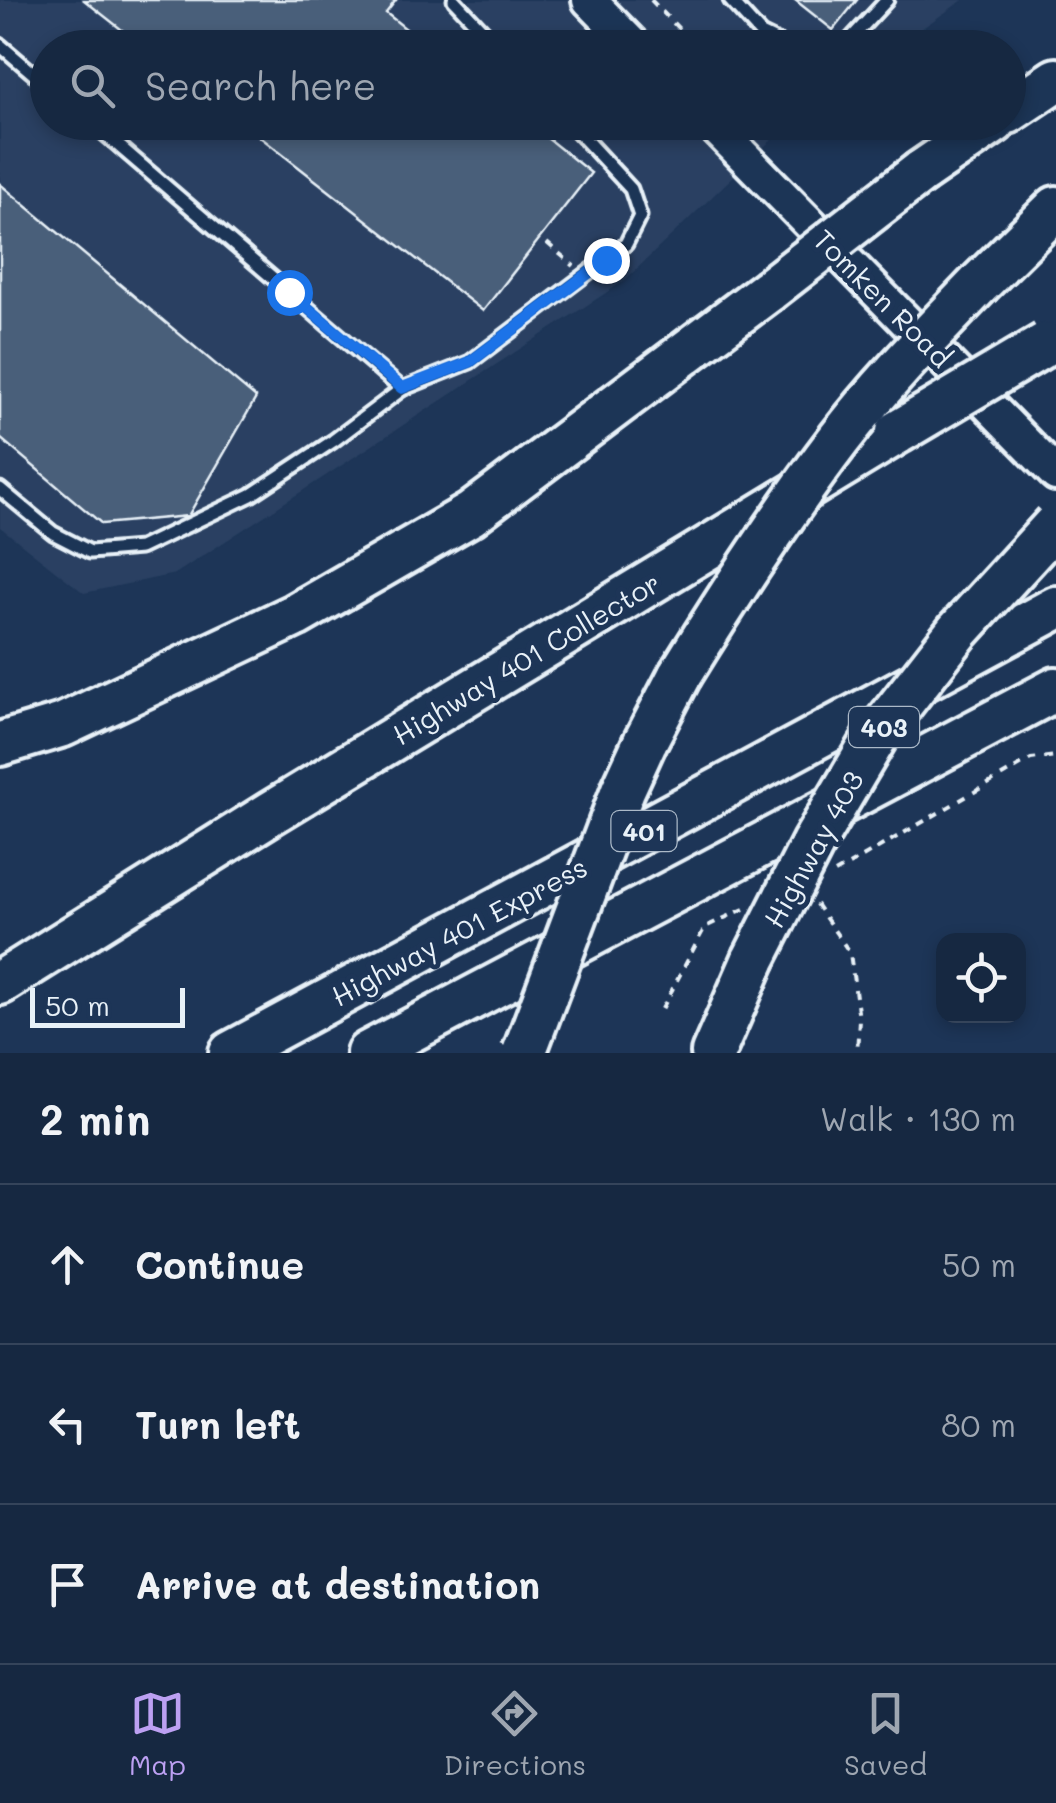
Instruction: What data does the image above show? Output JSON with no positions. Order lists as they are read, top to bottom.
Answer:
{
  "streets": {
    "highway": [
      "Highway 401 Collector",
      "403",
      "401",
      "Highway 403",
      "Highway 401 Express"
    ],
    "main road": ["Tomken Road"]
  },
  "scale_bar": "50 m",
  "page": {
    "search": "Search here",
    "scale": "50 m",
    "heading": ["2 min", "Walk · 130 m"],
    "list": [
      ["Continue", "50 m"],
      ["Turn left", "80 m"],
      "Arrive at destination"
    ],
    "nav": ["Map", "Directions", "Saved"]
  }
}
